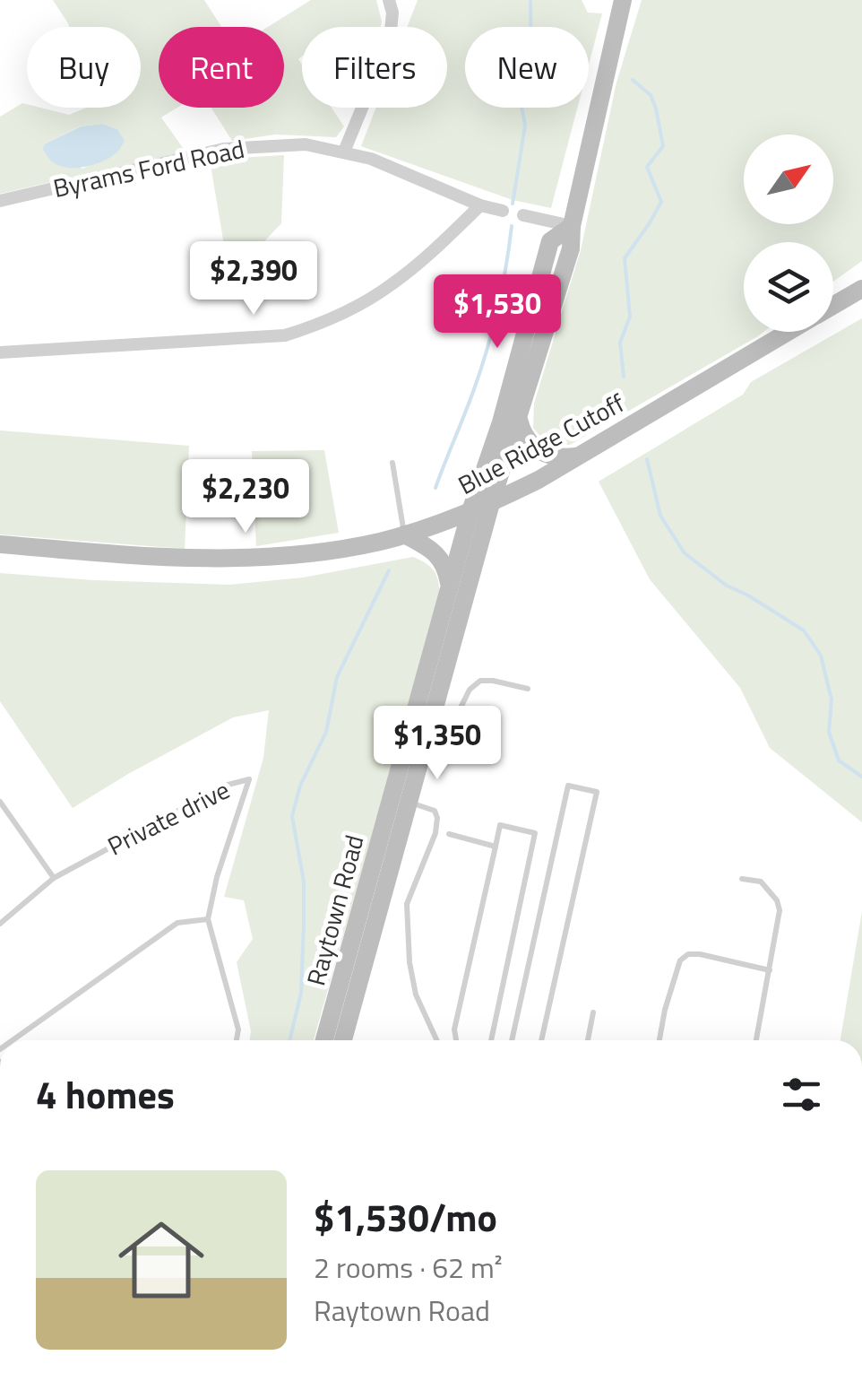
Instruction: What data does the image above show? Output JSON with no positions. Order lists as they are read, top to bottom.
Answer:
{
  "streets": {
    "main road": ["Blue Ridge Cutoff", "Raytown Road"],
    "street": ["Byrams Ford Road"],
    "lane": ["Private drive"]
  },
  "crossings": [
    ["Blue Ridge Cutoff", "Raytown Road"]
  ],
  "north": "top right",
  "page": {
    "chip": [
      "Buy",
      "Rent",
      "Filters",
      "New"
    ],
    "price": [
      "$2,390",
      "$1,530",
      "$2,230",
      "$1,350"
    ],
    "heading": "4 homes",
    "list": [
      {
        "name": "$1,530/mo",
        "note": "2 rooms · 62 m² · Raytown Road"
      }
    ]
  }
}
